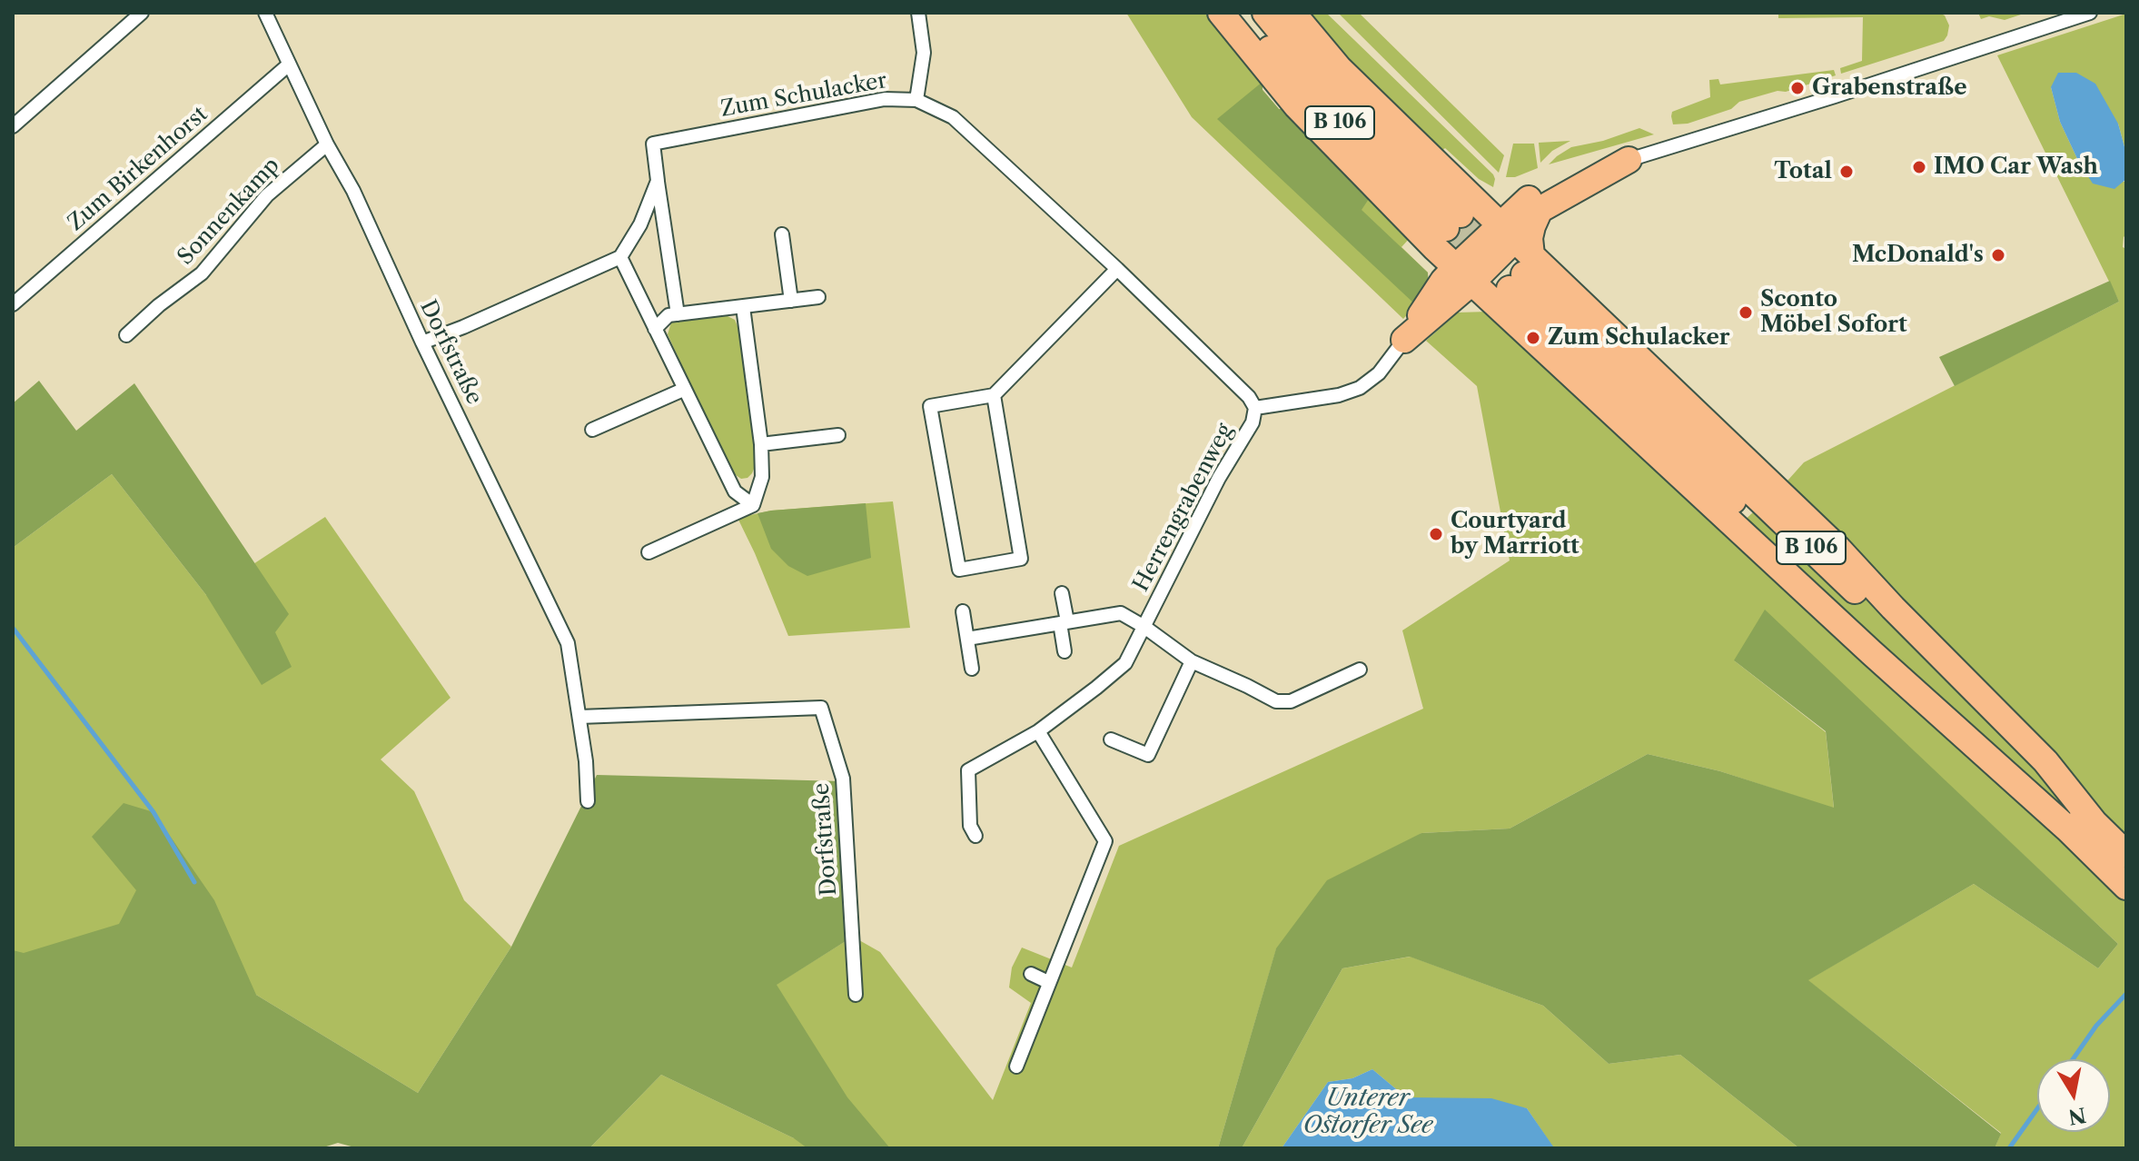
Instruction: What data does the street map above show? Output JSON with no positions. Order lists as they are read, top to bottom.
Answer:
{
  "streets": {
    "highway": ["B 106"],
    "street": [
      "Zum Schulacker",
      "Zum Birkenhorst",
      "Sonnenkamp",
      "Dorfstraße",
      "Herrengrabenweg"
    ]
  },
  "crossings": [
    ["Zum Schulacker", "Herrengrabenweg"],
    ["Zum Birkenhorst", "Dorfstraße"],
    ["Sonnenkamp", "Dorfstraße"]
  ],
  "water": ["Unterer Ostorfer See"],
  "places": [
    "Grabenstraße",
    "IMO Car Wash",
    "Total",
    "McDonald's",
    "Sconto Möbel Sofort",
    "Zum Schulacker",
    "Courtyard by Marriott"
  ],
  "north": "bottom"
}
